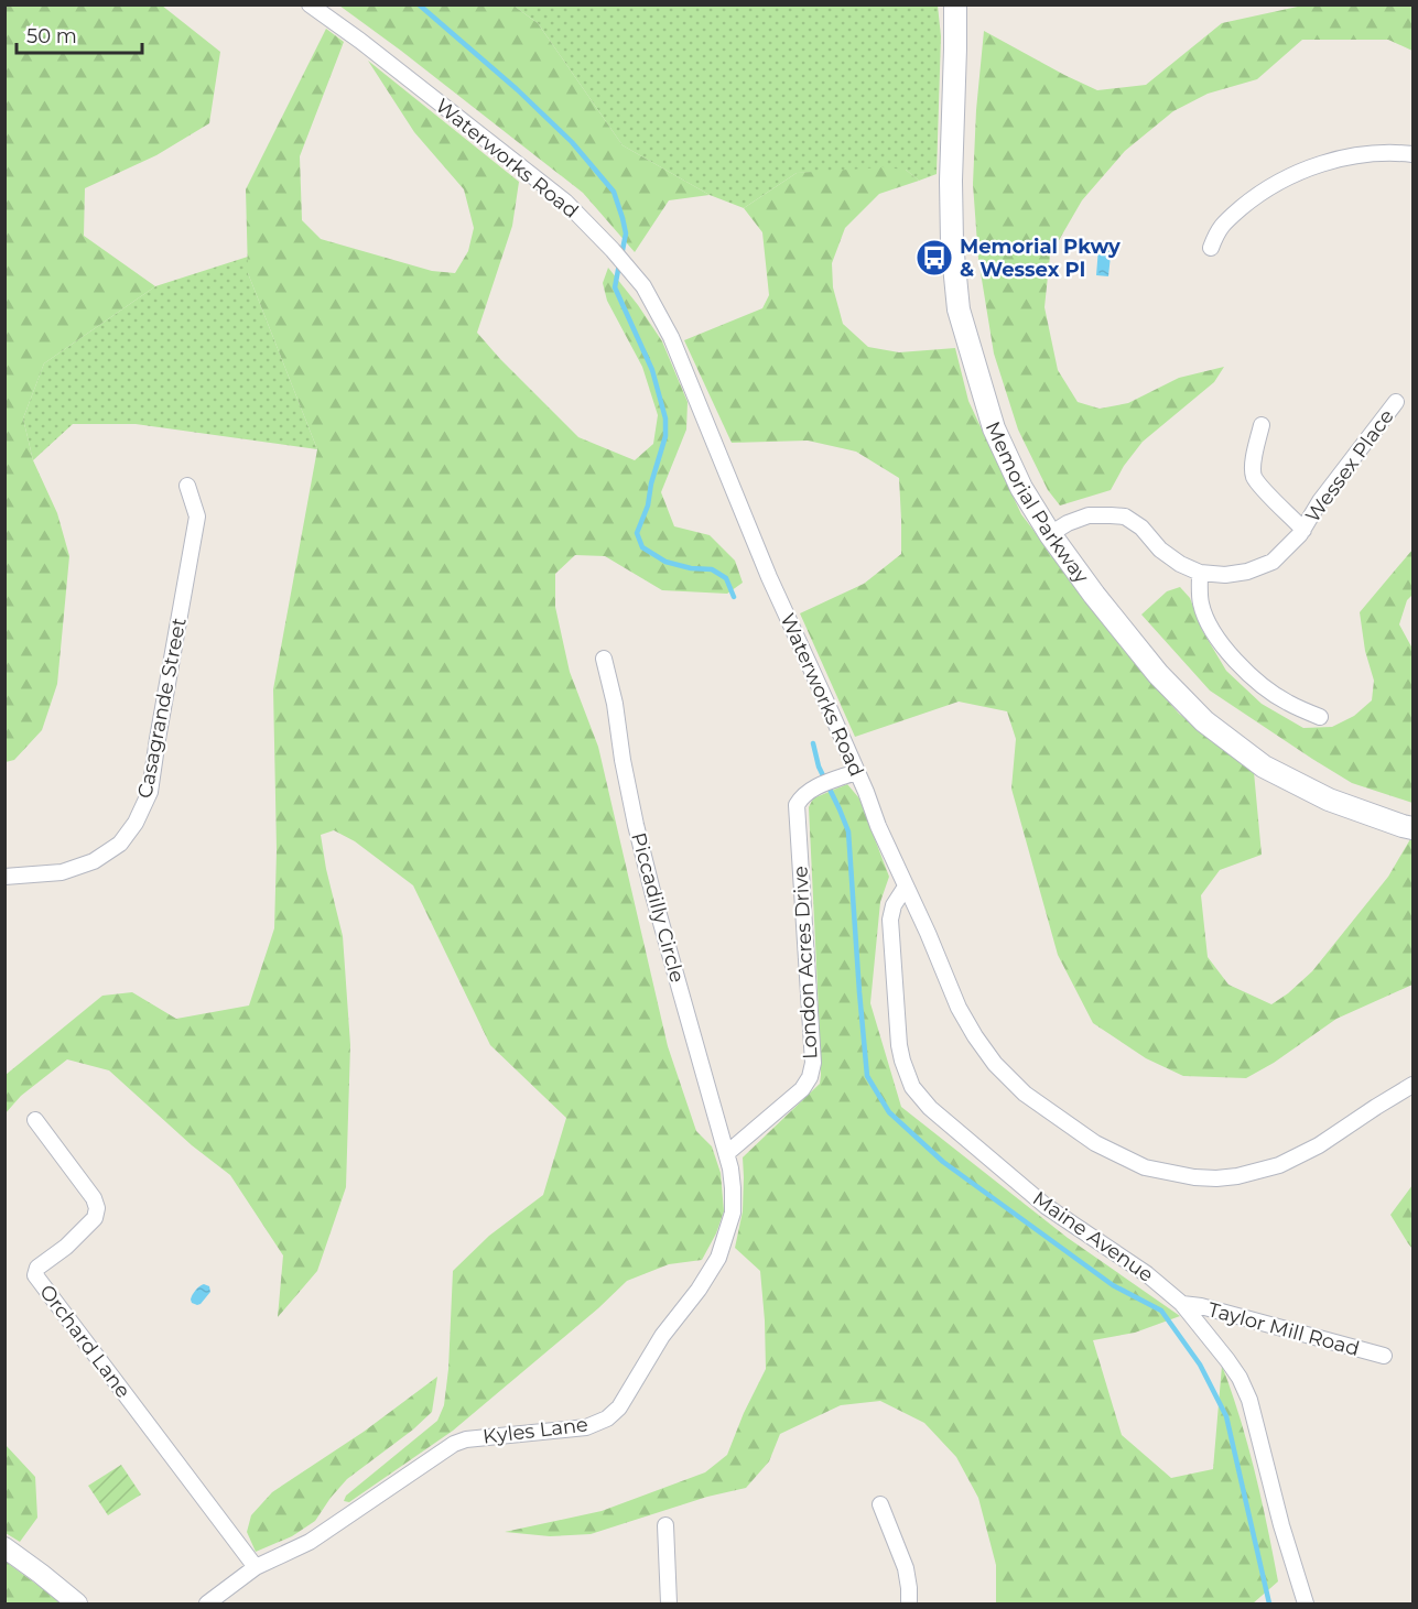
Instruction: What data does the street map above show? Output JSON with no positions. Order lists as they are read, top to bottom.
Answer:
{
  "streets": {
    "main road": ["Memorial Parkway"],
    "street": [
      "Waterworks Road",
      "Wessex Place",
      "Casagrande Street",
      "Piccadilly Circle",
      "London Acres Drive",
      "Maine Avenue",
      "Taylor Mill Road",
      "Orchard Lane",
      "Kyles Lane"
    ]
  },
  "crossings": [
    ["Waterworks Road", "London Acres Drive"],
    ["Waterworks Road", "Maine Avenue"],
    ["Wessex Place", "Memorial Parkway"],
    ["Piccadilly Circle", "London Acres Drive"],
    ["Piccadilly Circle", "Kyles Lane"],
    ["London Acres Drive", "Kyles Lane"],
    ["Maine Avenue", "Taylor Mill Road"],
    ["Orchard Lane", "Kyles Lane"]
  ],
  "places": {
    "bus stop": ["Memorial Pkwy & Wessex Pl"]
  },
  "scale_bar": "50 m"
}
